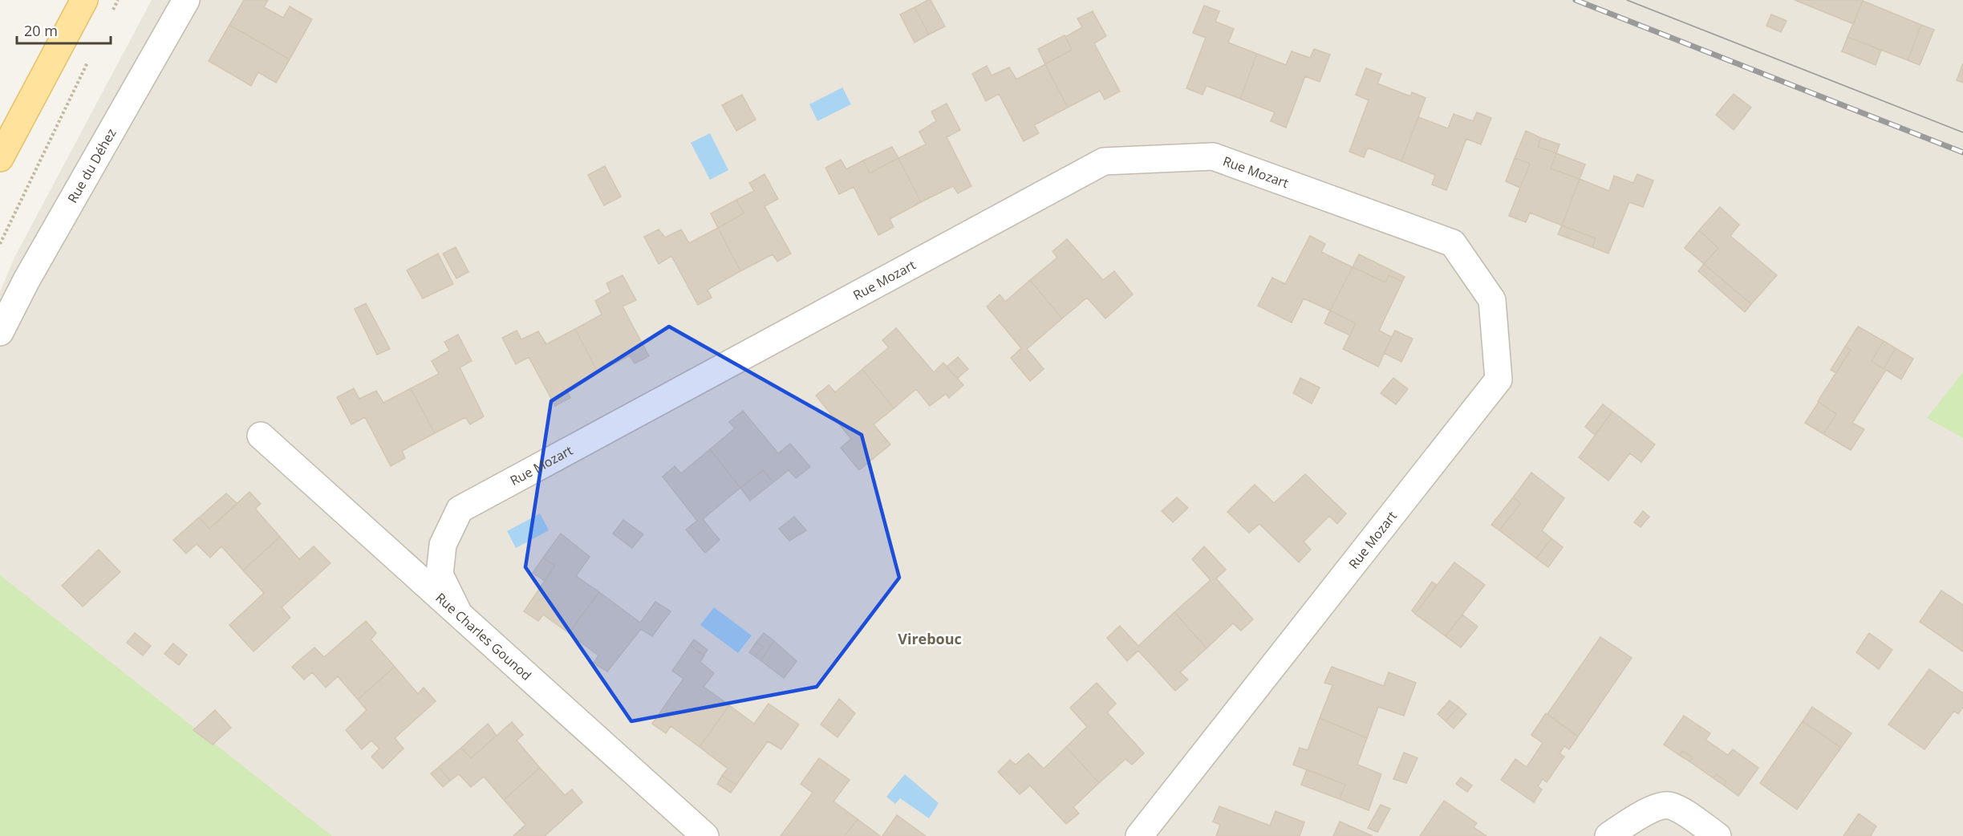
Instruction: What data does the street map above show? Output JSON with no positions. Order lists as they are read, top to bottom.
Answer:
{
  "streets": {
    "street": ["Rue du Déhez", "Rue Mozart", "Rue Charles Gounod"]
  },
  "crossings": [
    ["Rue Mozart", "Rue Charles Gounod"]
  ],
  "districts": ["Virebouc"],
  "scale_bar": "20 m"
}
